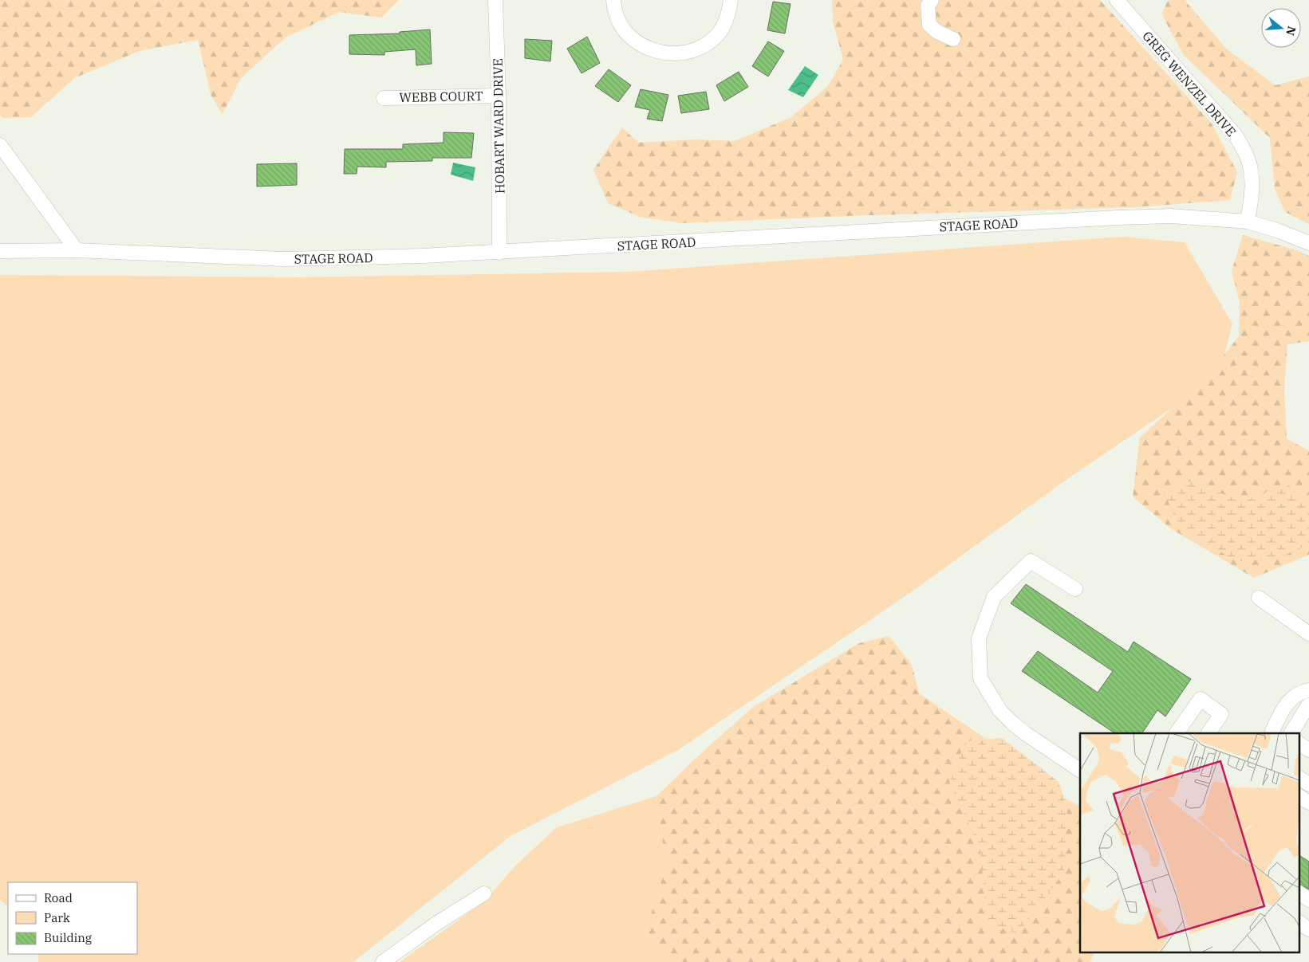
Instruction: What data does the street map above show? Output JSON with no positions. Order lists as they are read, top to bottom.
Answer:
{
  "streets": {
    "street": [
      "GREG WENZEL DRIVE",
      "WEBB COURT",
      "HOBART WARD DRIVE",
      "STAGE ROAD"
    ]
  },
  "crossings": [
    ["GREG WENZEL DRIVE", "STAGE ROAD"],
    ["WEBB COURT", "HOBART WARD DRIVE"],
    ["HOBART WARD DRIVE", "STAGE ROAD"]
  ],
  "legend": ["Road", "Park", "Building"],
  "north": "right"
}
